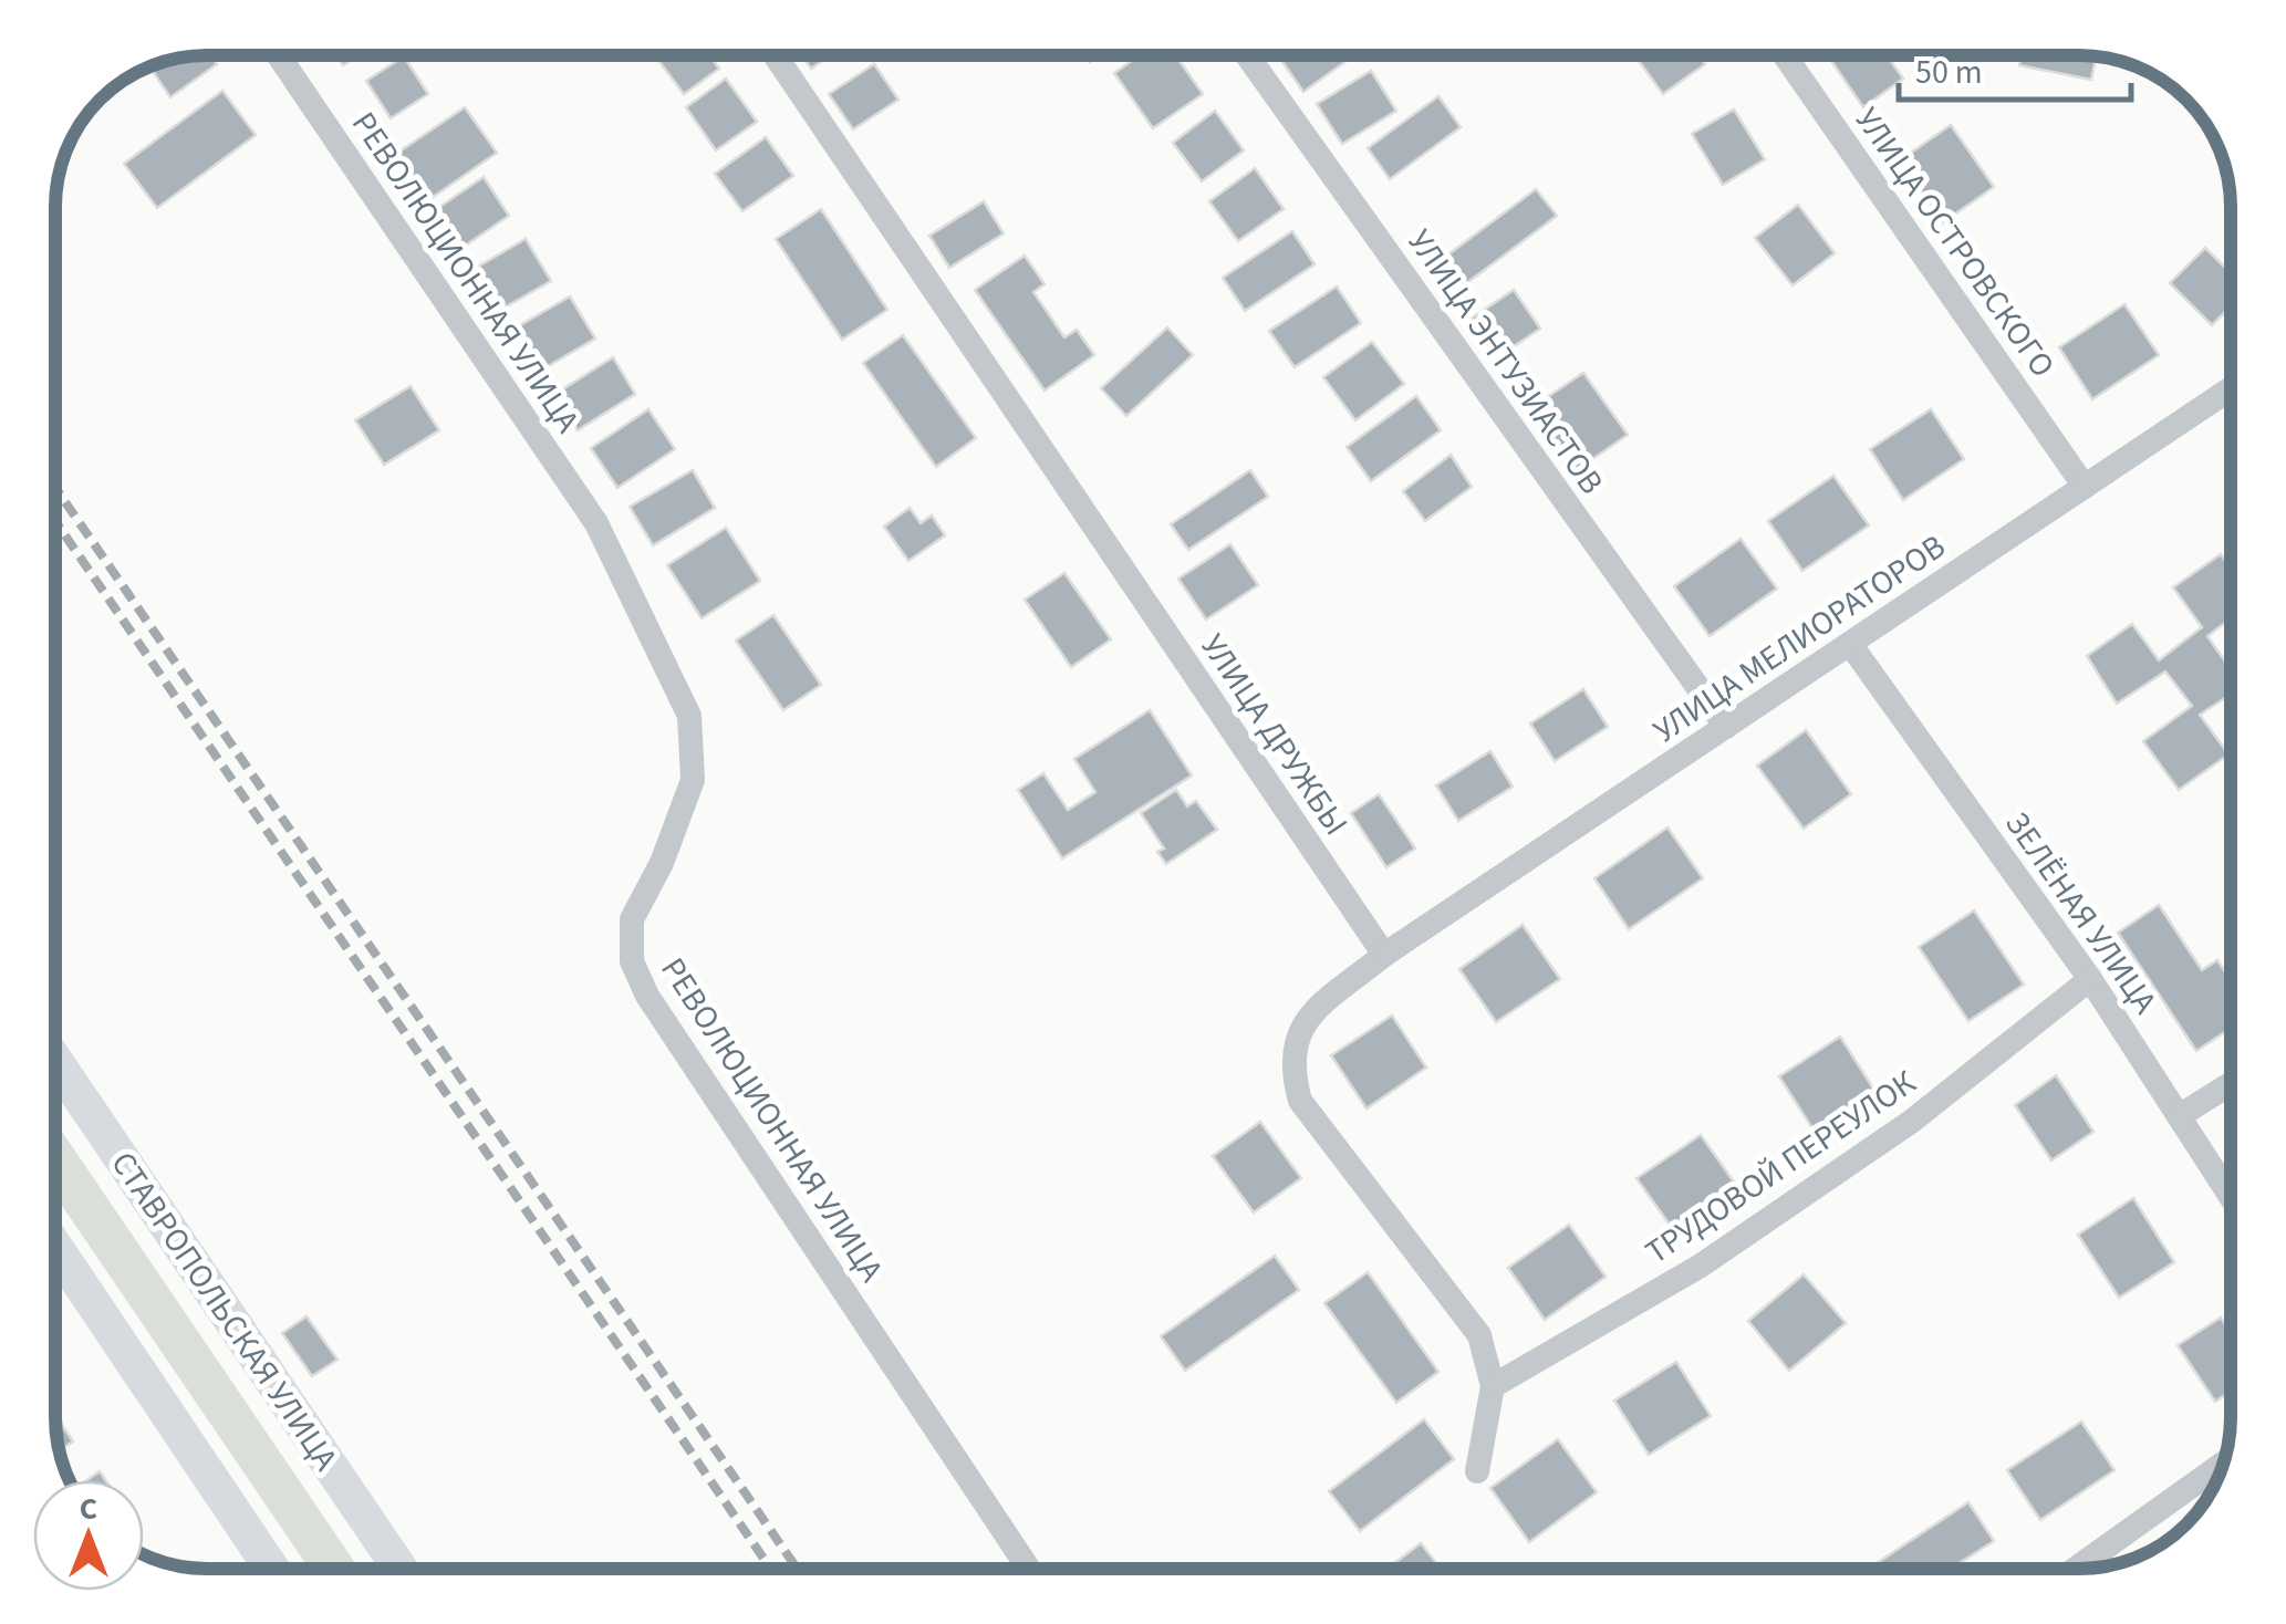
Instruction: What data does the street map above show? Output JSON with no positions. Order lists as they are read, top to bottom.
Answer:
{
  "streets": {
    "main road": ["СТАВРОПОЛЬСКАЯ УЛИЦА"],
    "street": [
      "УЛИЦА ОСТРОВСКОГО",
      "РЕВОЛЮЦИОННАЯ УЛИЦА",
      "УЛИЦА ЭНТУЗИАСТОВ",
      "УЛИЦА МЕЛИОРАТОРОВ",
      "УЛИЦА ДРУЖБЫ",
      "ЗЕЛЁНАЯ УЛИЦА",
      "ТРУДОВОЙ ПЕРЕУЛОК"
    ]
  },
  "crossings": [
    ["УЛИЦА ОСТРОВСКОГО", "УЛИЦА МЕЛИОРАТОРОВ"],
    ["УЛИЦА ЭНТУЗИАСТОВ", "УЛИЦА МЕЛИОРАТОРОВ"],
    ["УЛИЦА МЕЛИОРАТОРОВ", "УЛИЦА ДРУЖБЫ"],
    ["УЛИЦА МЕЛИОРАТОРОВ", "ЗЕЛЁНАЯ УЛИЦА"],
    ["ЗЕЛЁНАЯ УЛИЦА", "ТРУДОВОЙ ПЕРЕУЛОК"]
  ],
  "scale_bar": "50 m",
  "north": "top"
}
